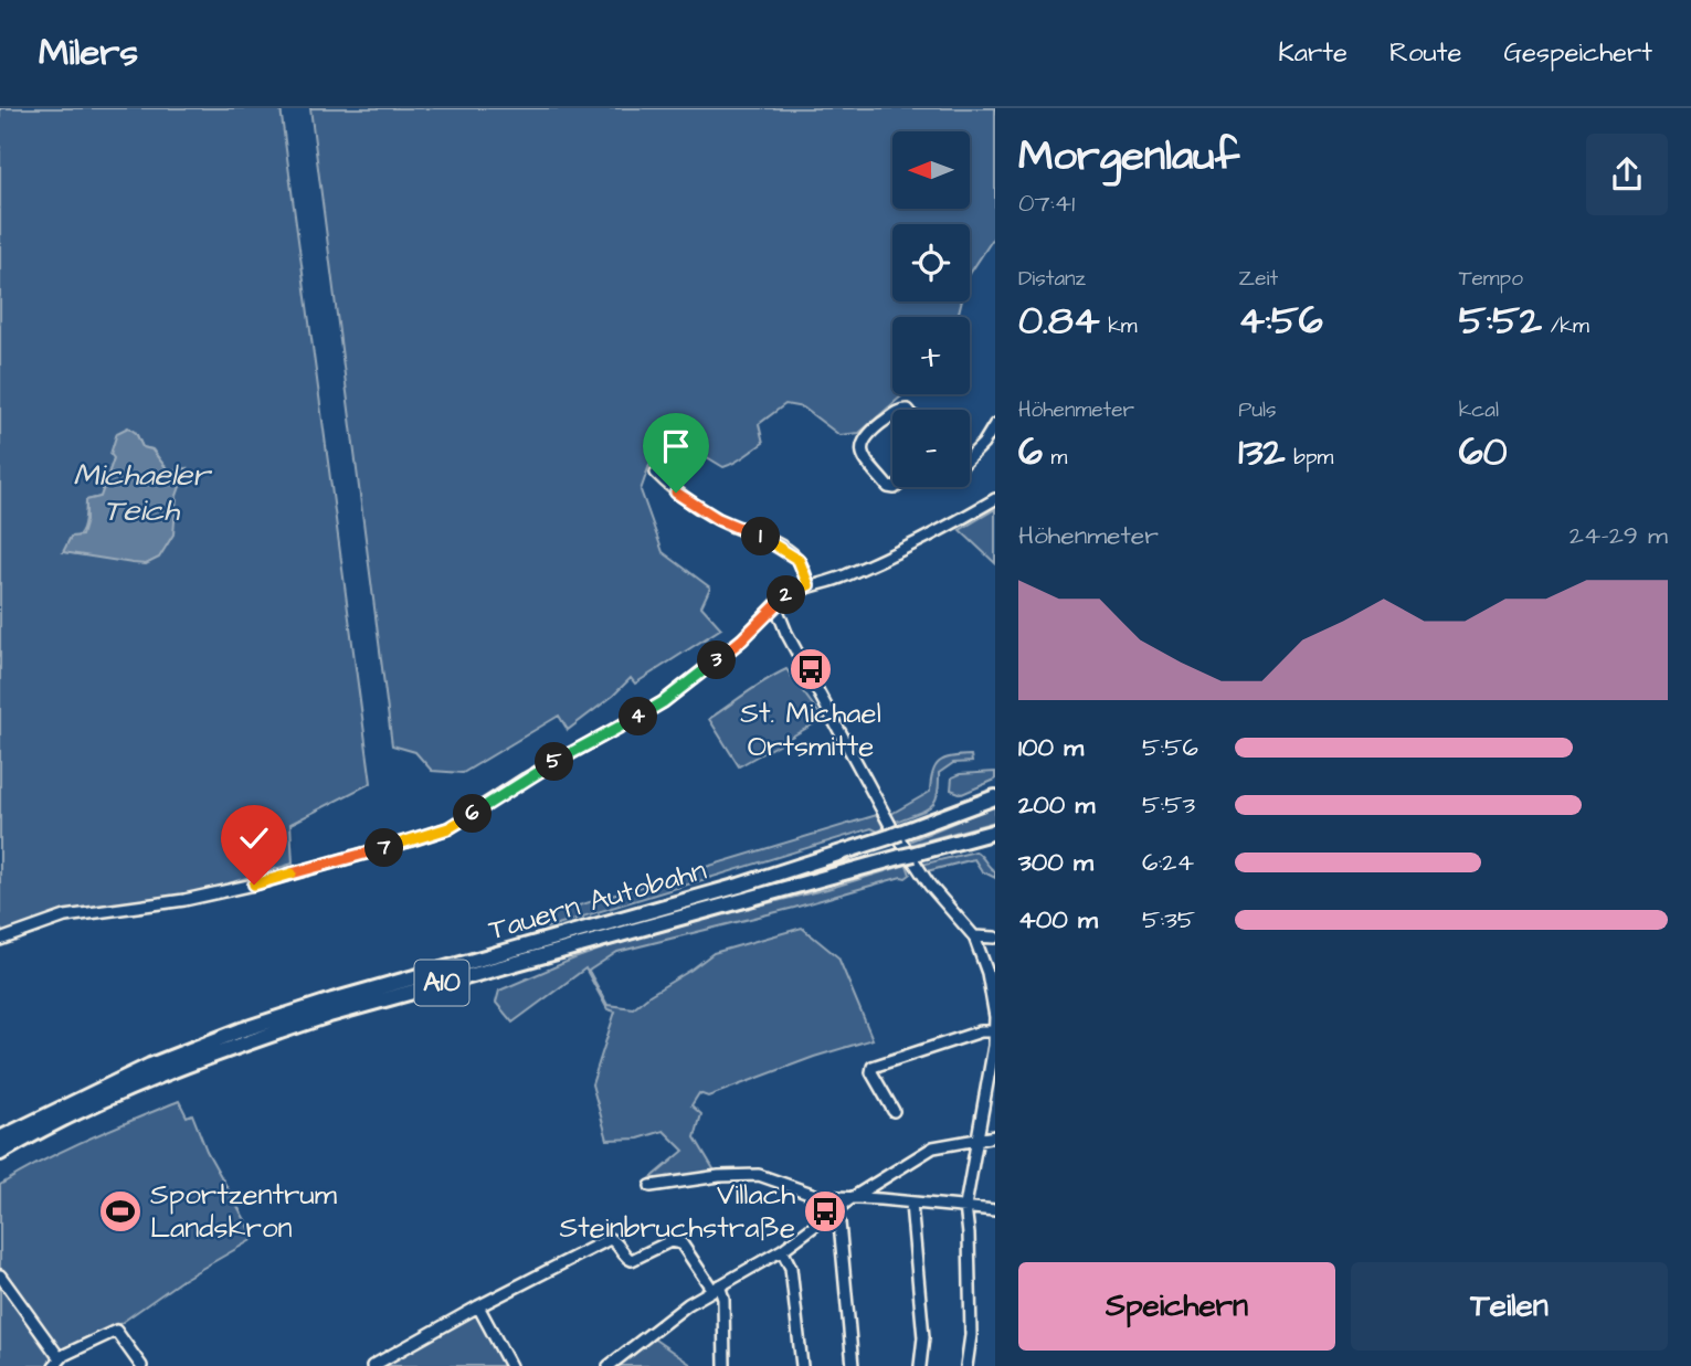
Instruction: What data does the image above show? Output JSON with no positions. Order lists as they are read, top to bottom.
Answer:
{
  "streets": {
    "highway": ["Tauern Autobahn", "A10"]
  },
  "water": ["Michaeler Teich"],
  "places": {
    "bus stop": ["St. Michael Ortsmitte", "Villach Steinbruchstraße"],
    "sports": ["Sportzentrum Landskron"]
  },
  "north": "left",
  "page": {
    "header": "Milers",
    "nav": ["Karte", "Route", "Gespeichert"],
    "heading": ["Morgenlauf", "07:41"],
    "map_buttons": ["+", "−"],
    "stats": [
      ["Distanz", "0.84 km"],
      ["Zeit", "4:56"],
      ["Tempo", "5:52 /km"],
      ["Höhenmeter", "6 m"],
      ["Puls", "132 bpm"],
      ["kcal", "60"]
    ],
    "chart": ["Höhenmeter", "24–29 m"],
    "pins": [
      "1",
      "2",
      "3",
      "4",
      "5",
      "6",
      "7"
    ],
    "list": [
      {
        "name": "100 m",
        "note": "5:56"
      },
      {
        "name": "200 m",
        "note": "5:53"
      },
      {
        "name": "300 m",
        "note": "6:24"
      },
      {
        "name": "400 m",
        "note": "5:35"
      }
    ],
    "buttons": ["Speichern", "Teilen"]
  }
}
